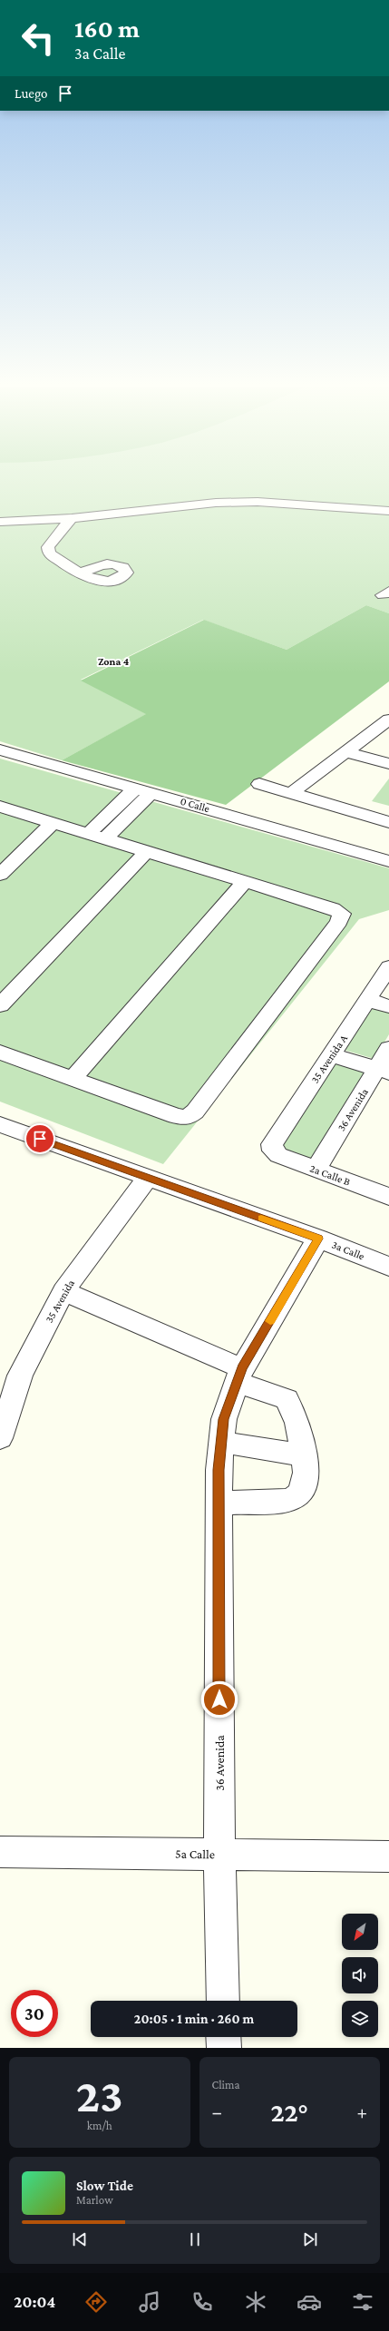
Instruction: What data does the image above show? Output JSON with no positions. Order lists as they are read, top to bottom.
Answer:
{
  "streets": {
    "street": [
      "0 Calle",
      "35 Avenida A",
      "36 Avenida",
      "2a Calle B",
      "3a Calle",
      "35 Avenida",
      "5a Calle"
    ]
  },
  "crossings": [
    ["35 Avenida A", "2a Calle B"],
    ["36 Avenida", "2a Calle B"],
    ["36 Avenida", "3a Calle"],
    ["36 Avenida", "5a Calle"],
    ["3a Calle", "35 Avenida"]
  ],
  "districts": ["Zona 4"],
  "north": "bottom left",
  "page": {
    "turn": ["160 m", "3a Calle"],
    "then": "Luego",
    "limit": "30",
    "trip": "20:05 · 1 min · 260 m",
    "tile": [
      ["23", "km/h"],
      "Clima"
    ],
    "heat": ["−", "22°", "+"],
    "song": ["Slow Tide", "Marlow"],
    "tabs": "20:04"
  }
}
